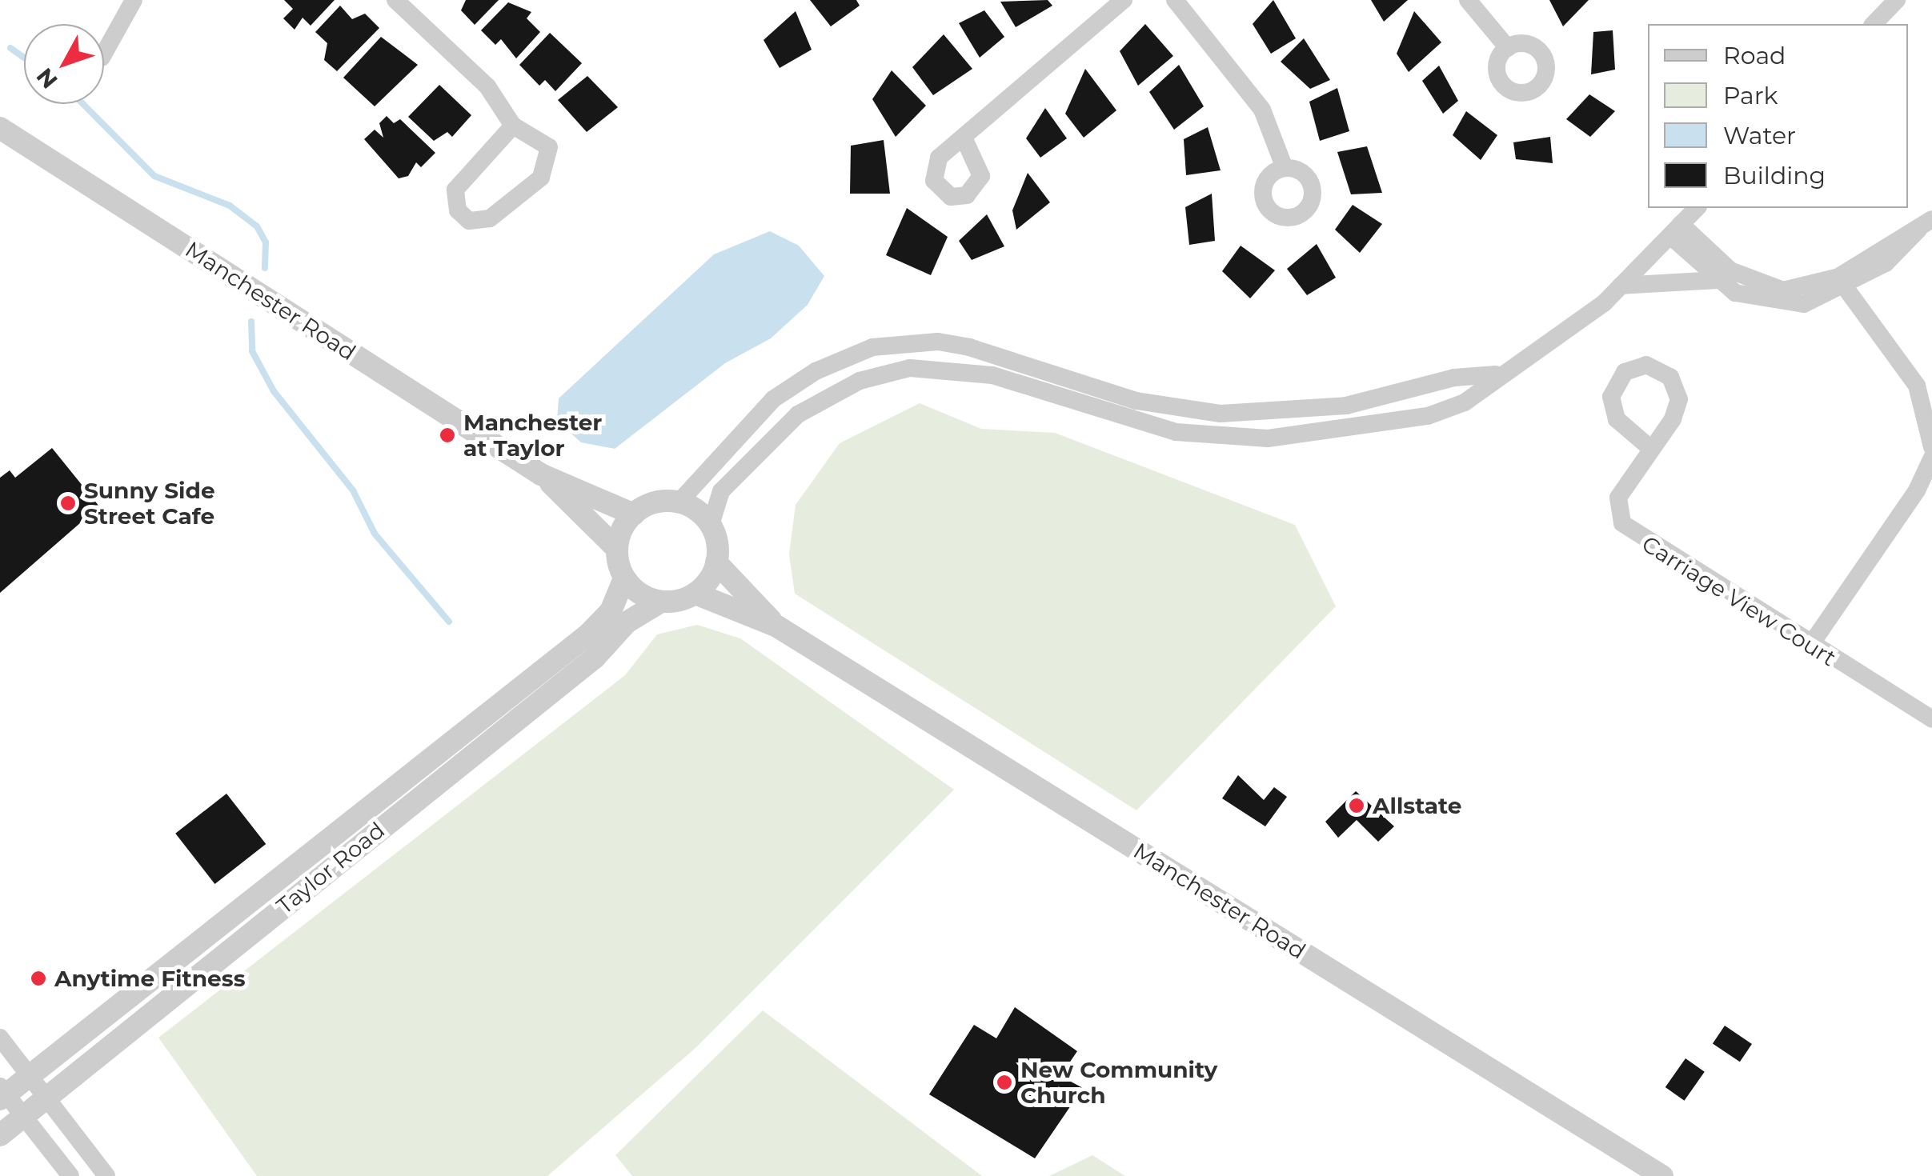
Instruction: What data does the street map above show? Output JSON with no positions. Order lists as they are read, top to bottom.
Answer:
{
  "streets": {
    "street": ["Manchester Road", "Carriage View Court", "Taylor Road"]
  },
  "crossings": [
    ["Manchester Road", "Taylor Road"]
  ],
  "places": [
    "Manchester at Taylor",
    "Sunny Side Street Cafe",
    "Allstate",
    "Anytime Fitness",
    "New Community Church"
  ],
  "legend": [
    "Road",
    "Park",
    "Water",
    "Building"
  ],
  "north": "bottom left"
}
